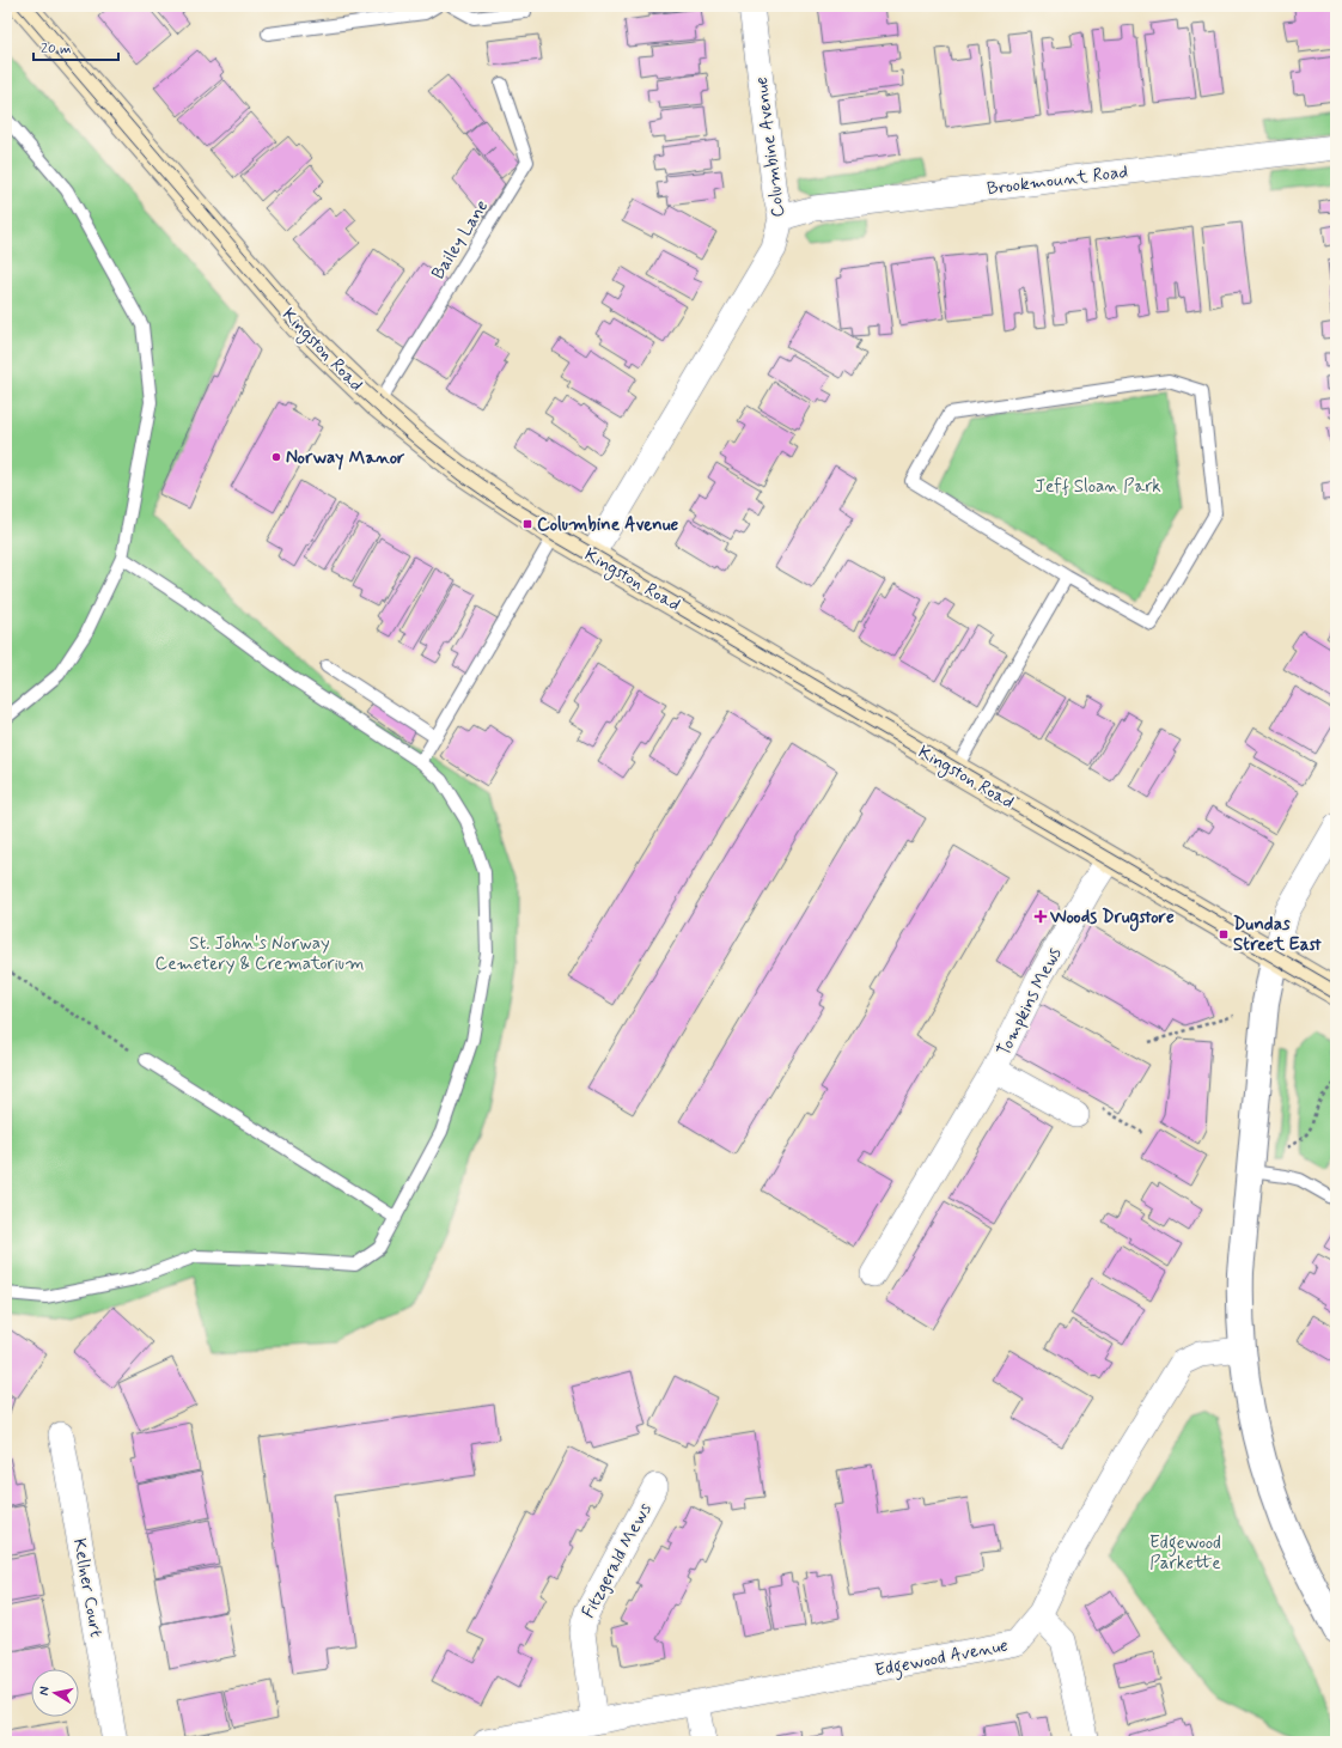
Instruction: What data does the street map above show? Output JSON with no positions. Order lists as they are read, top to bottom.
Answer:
{
  "streets": {
    "main road": ["Kingston Road"],
    "street": [
      "Columbine Avenue",
      "Brookmount Road",
      "Tompkins Mews",
      "Fitzgerald Mews",
      "Kellner Court",
      "Edgewood Avenue"
    ],
    "lane": ["Bailey Lane"]
  },
  "crossings": [
    ["Columbine Avenue", "Brookmount Road"],
    ["Columbine Avenue", "Kingston Road"],
    ["Bailey Lane", "Kingston Road"],
    ["Kingston Road", "Tompkins Mews"],
    ["Fitzgerald Mews", "Edgewood Avenue"]
  ],
  "parks": ["Jeff Sloan Park", "St. John's Norway Cemetery & Crematorium", "Edgewood Parkette"],
  "places": {
    "other": ["Norway Manor"],
    "transit": ["Columbine Avenue", "Dundas Street East"],
    "health": ["Woods Drugstore"]
  },
  "scale_bar": "20 m",
  "north": "left"
}
